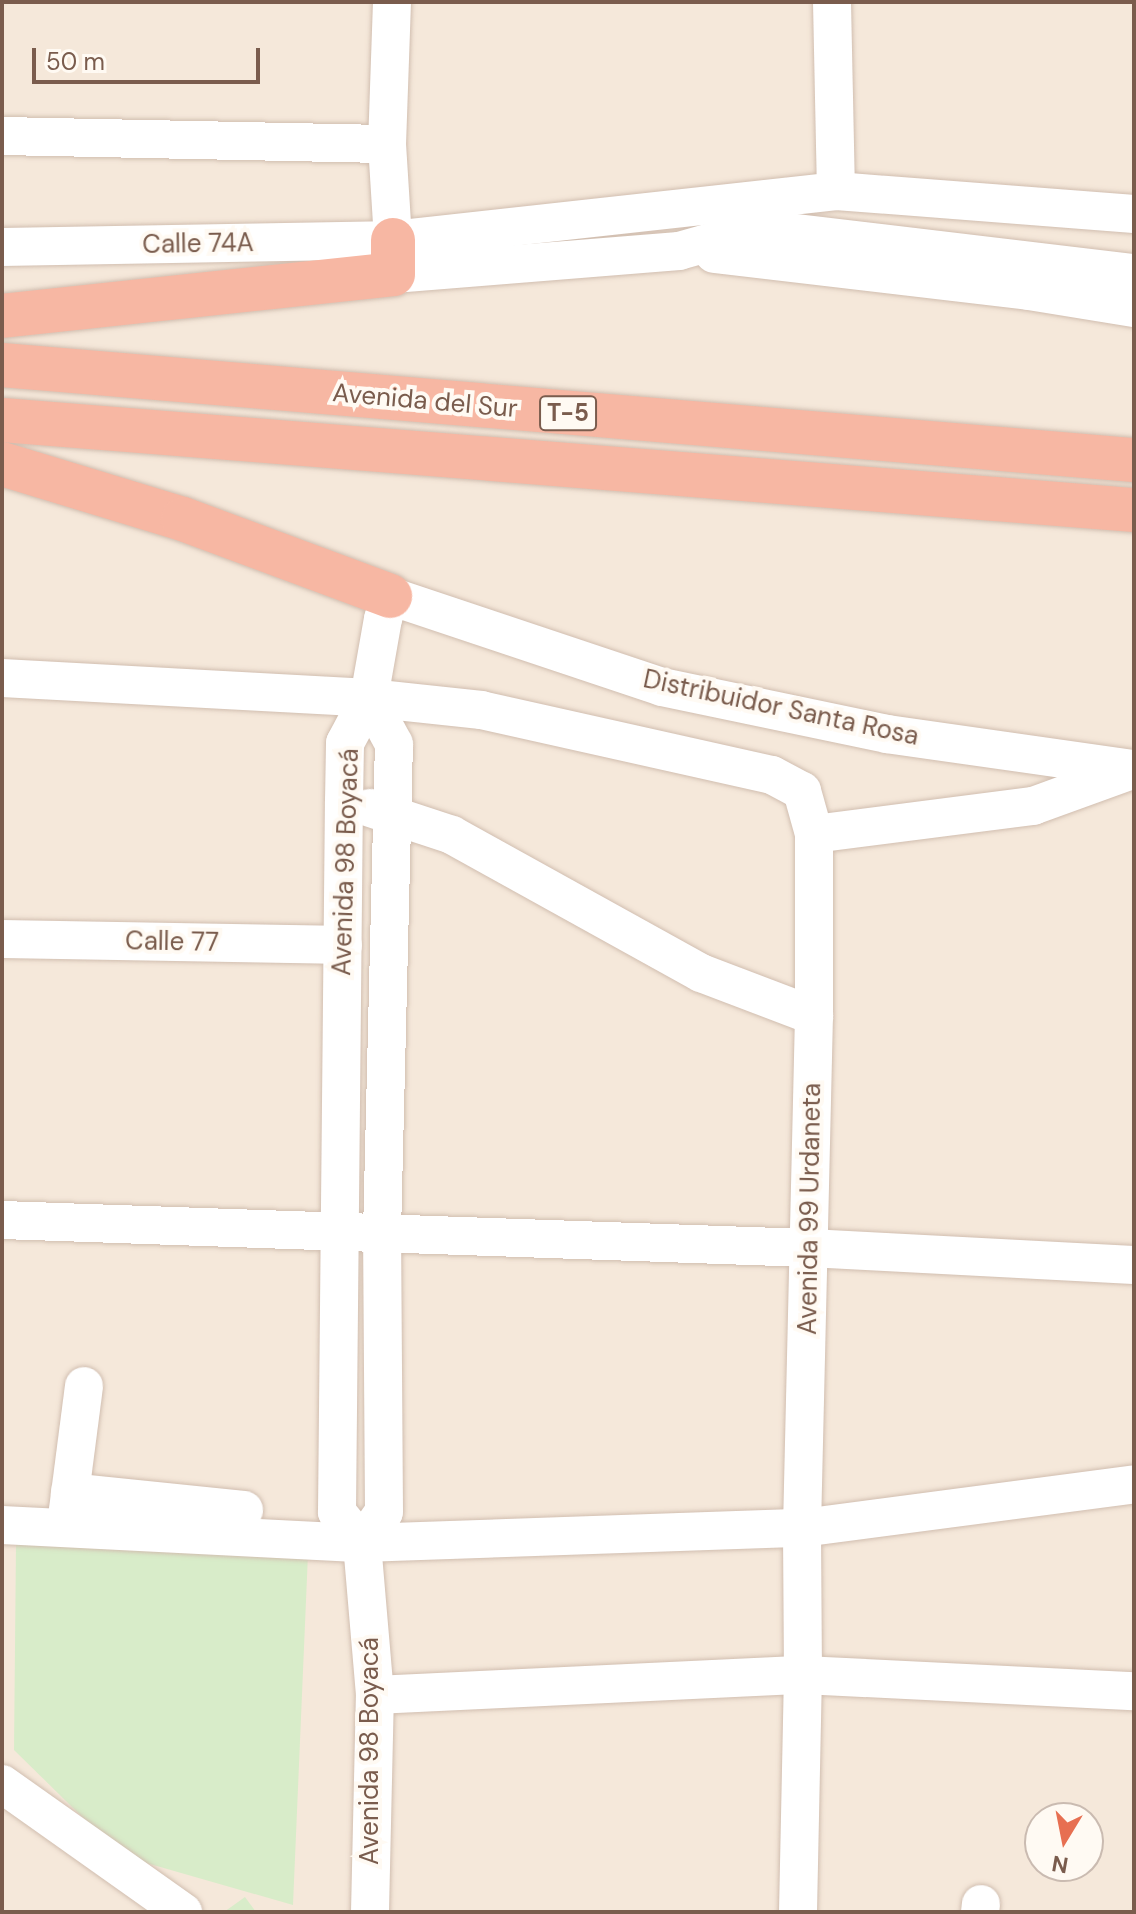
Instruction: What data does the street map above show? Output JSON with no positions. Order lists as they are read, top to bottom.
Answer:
{
  "streets": {
    "highway": ["Avenida del Sur", "T-5"],
    "street": [
      "Calle 74A",
      "Distribuidor Santa Rosa",
      "Avenida 98 Boyacá",
      "Calle 77",
      "Avenida 99 Urdaneta"
    ]
  },
  "crossings": [
    ["Avenida 98 Boyacá", "Calle 77"],
    ["Avenida 98 Boyacá", "Avenida 99 Urdaneta"]
  ],
  "scale_bar": "50 m",
  "north": "bottom"
}
